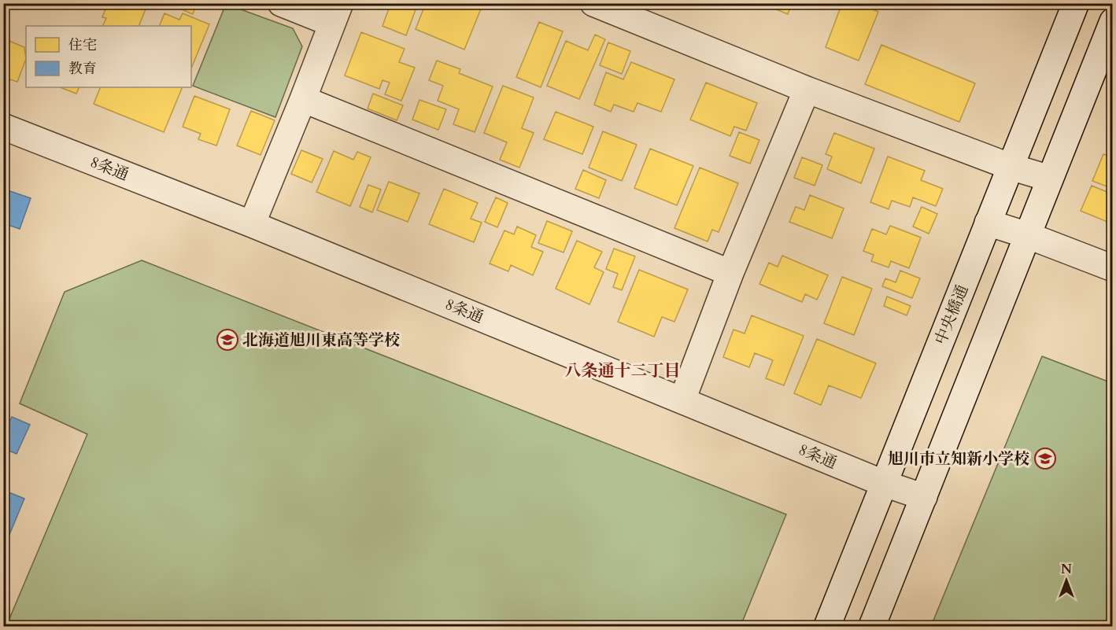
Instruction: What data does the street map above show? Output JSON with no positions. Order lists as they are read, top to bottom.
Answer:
{
  "streets": {
    "street": ["8条通", "中央橋通"]
  },
  "crossings": [
    ["8条通", "中央橋通"]
  ],
  "districts": ["八条通十二丁目"],
  "places": {
    "school or university": ["北海道旭川東高等学校", "旭川市立知新小学校"]
  },
  "legend": ["住宅", "教育"],
  "north": "top"
}
